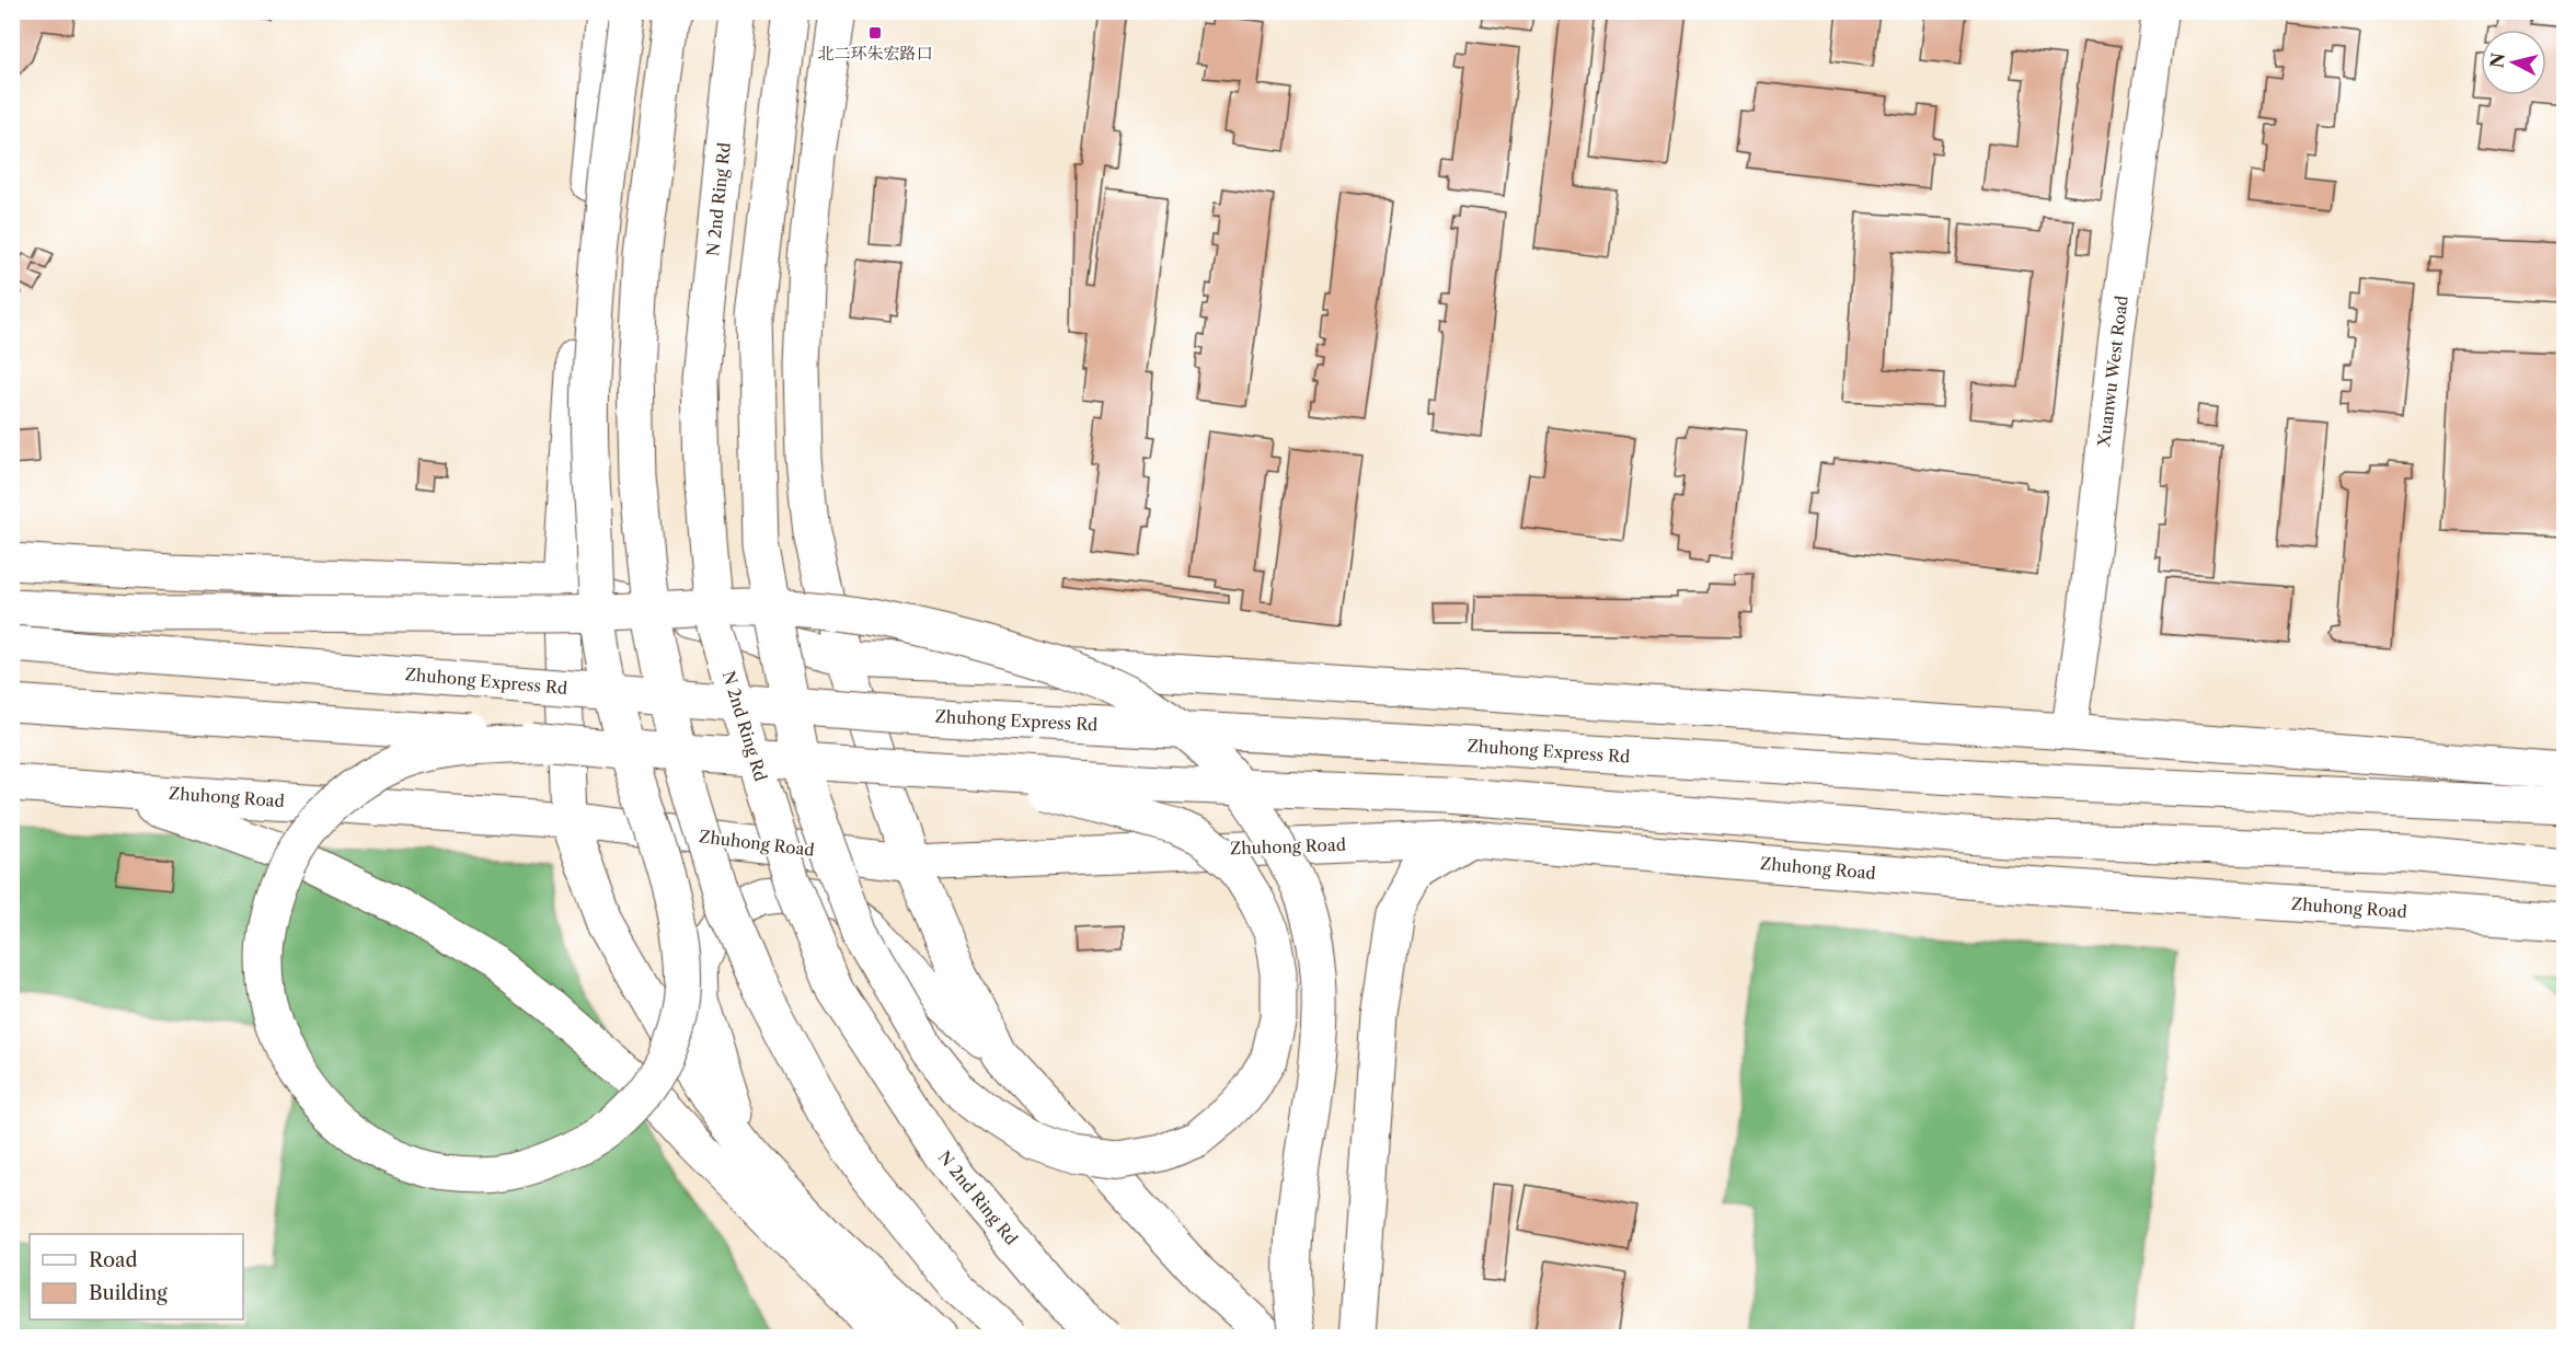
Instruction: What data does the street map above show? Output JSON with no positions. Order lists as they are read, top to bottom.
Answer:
{
  "streets": {
    "main road": ["N 2nd Ring Rd", "Zhuhong Express Rd", "Zhuhong Road"],
    "street": ["Xuanwu West Road"]
  },
  "places": {
    "transit": ["北二环朱宏路口"]
  },
  "legend": ["Road", "Building"],
  "north": "left"
}
